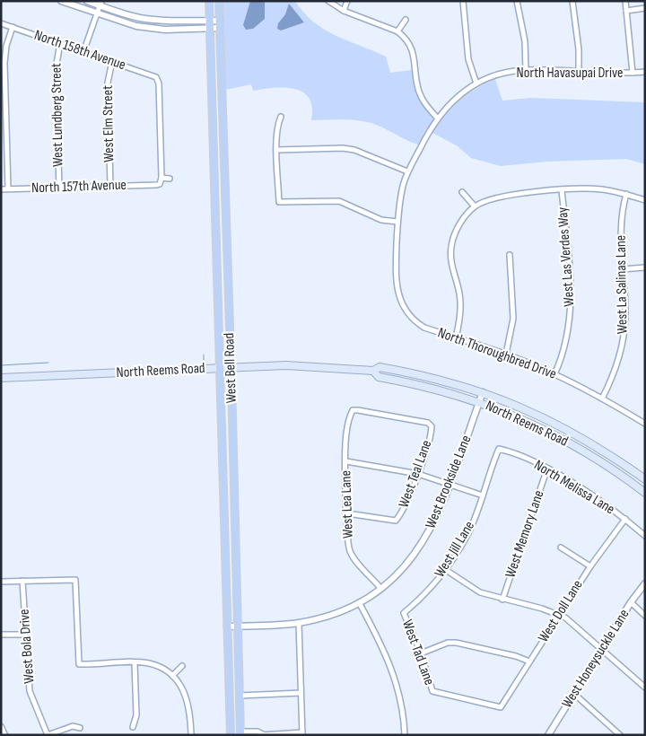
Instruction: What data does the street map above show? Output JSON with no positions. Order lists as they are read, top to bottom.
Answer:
{
  "streets": {
    "main road": ["West Bell Road", "North Reems Road"],
    "street": [
      "North 158th Avenue",
      "North Havasupai Drive",
      "West Lundberg Street",
      "West Elm Street",
      "North 157th Avenue",
      "West Las Verdes Way",
      "West La Salinas Lane",
      "North Thoroughbred Drive",
      "West Teal Lane",
      "West Brookside Lane",
      "North Melissa Lane",
      "West Lea Lane",
      "West Memory Lane",
      "West Jill Lane",
      "West Doll Lane",
      "West Bola Drive",
      "West Tad Lane",
      "West Honeysuckle Lane"
    ]
  },
  "crossings": [
    ["North 158th Avenue", "West Lundberg Street"],
    ["North 158th Avenue", "West Elm Street"],
    ["North 158th Avenue", "North 157th Avenue"],
    ["North Havasupai Drive", "North Thoroughbred Drive"],
    ["West Lundberg Street", "North 157th Avenue"],
    ["West Elm Street", "North 157th Avenue"],
    ["West Las Verdes Way", "North Thoroughbred Drive"],
    ["West La Salinas Lane", "North Thoroughbred Drive"],
    ["West Bell Road", "North Reems Road"],
    ["West Bell Road", "West Brookside Lane"],
    ["North Reems Road", "West Brookside Lane"],
    ["West Teal Lane", "West Lea Lane"],
    ["West Brookside Lane", "West Lea Lane"],
    ["North Melissa Lane", "West Memory Lane"],
    ["North Melissa Lane", "West Jill Lane"],
    ["North Melissa Lane", "West Doll Lane"],
    ["West Jill Lane", "West Tad Lane"],
    ["West Doll Lane", "West Tad Lane"]
  ]
}
